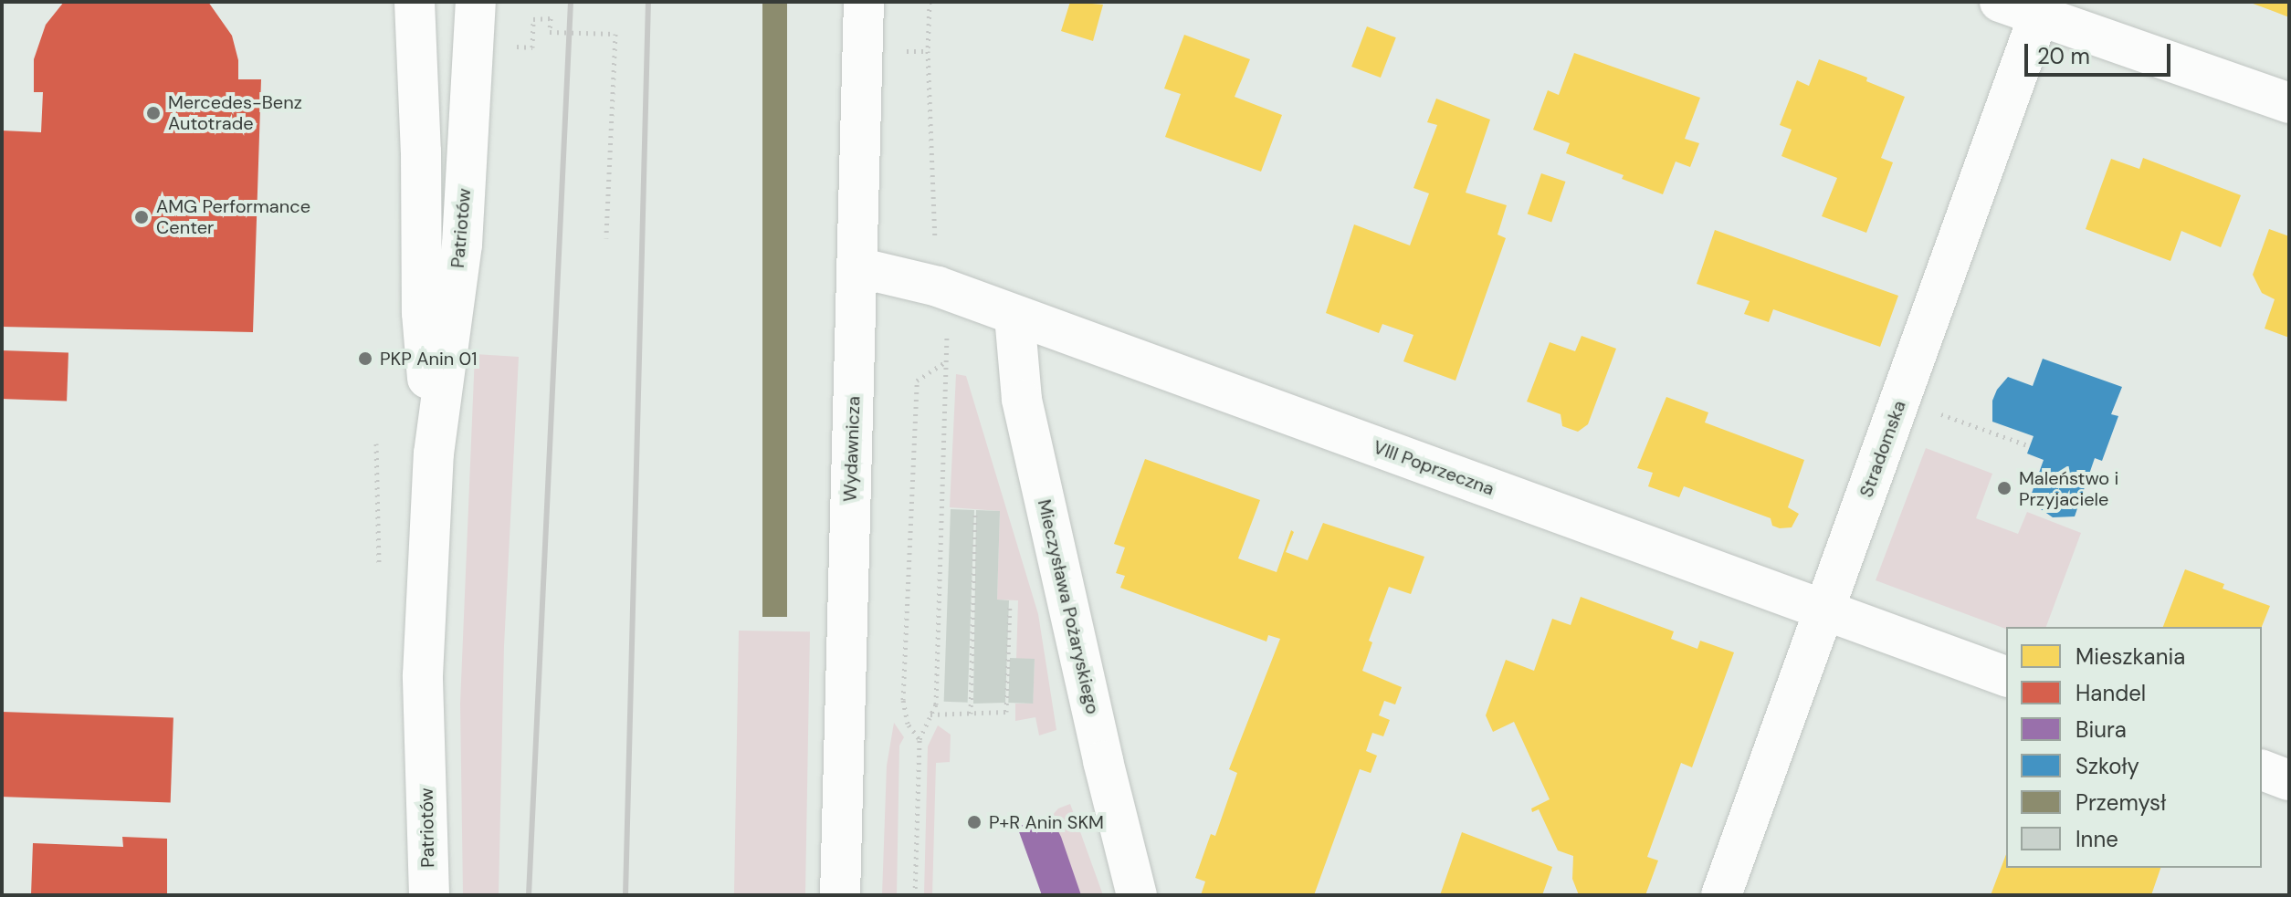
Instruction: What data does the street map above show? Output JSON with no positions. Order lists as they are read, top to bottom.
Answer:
{
  "streets": {
    "street": [
      "Patriotów",
      "Wydawnicza",
      "Stradomska",
      "VIII Poprzeczna",
      "Mieczysława Pożaryskiego"
    ]
  },
  "crossings": [
    ["Wydawnicza", "VIII Poprzeczna"],
    ["Stradomska", "VIII Poprzeczna"],
    ["VIII Poprzeczna", "Mieczysława Pożaryskiego"]
  ],
  "places": [
    "Mercedes-Benz Autotrade",
    "AMG Performance Center",
    "PKP Anin 01",
    "Maleństwo i Przyjaciele",
    "P+R Anin SKM"
  ],
  "legend": [
    "Mieszkania",
    "Handel",
    "Biura",
    "Szkoły",
    "Przemysł",
    "Inne"
  ],
  "scale_bar": "20 m"
}
